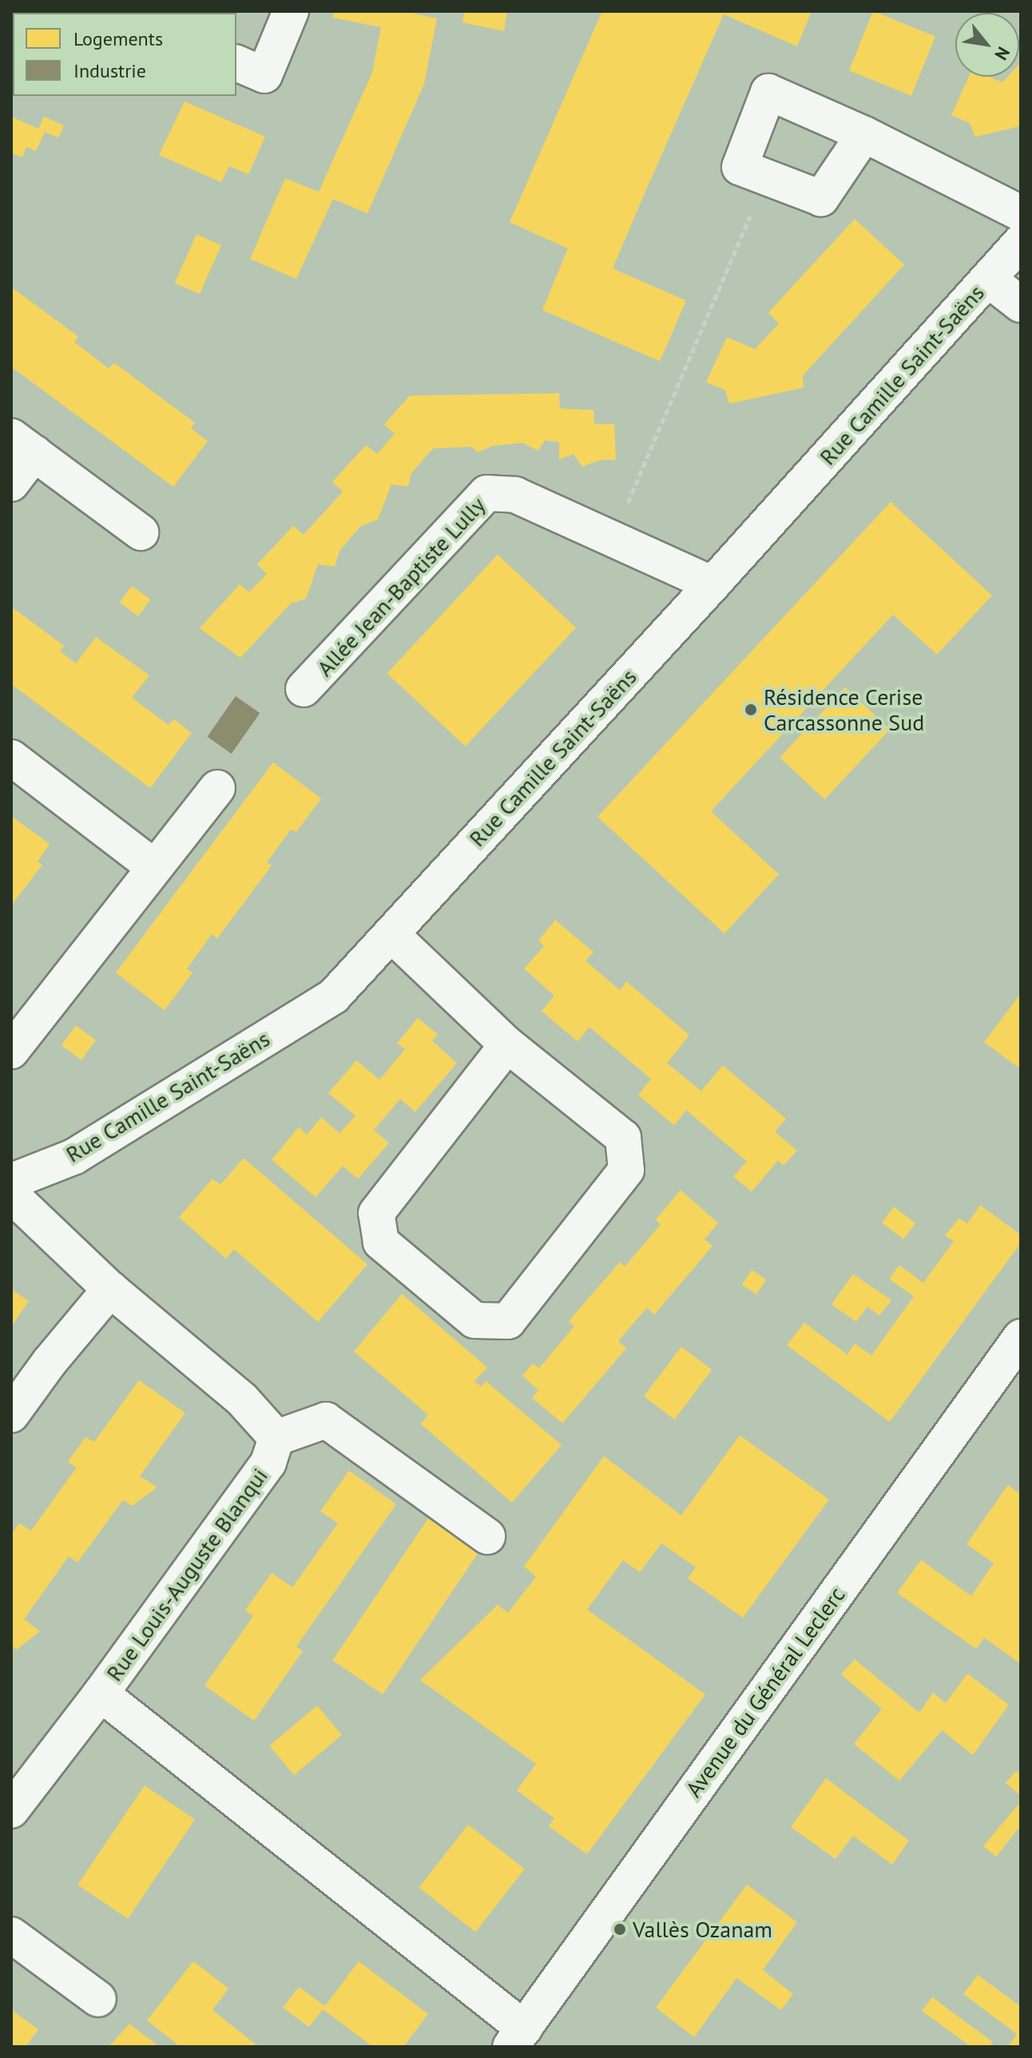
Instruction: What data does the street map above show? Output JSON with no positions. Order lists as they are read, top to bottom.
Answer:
{
  "streets": {
    "street": [
      "Rue Camille Saint-Saëns",
      "Allée Jean-Baptiste Lully",
      "Rue Louis-Auguste Blanqui",
      "Avenue du Général Leclerc"
    ]
  },
  "crossings": [
    ["Rue Camille Saint-Saëns", "Allée Jean-Baptiste Lully"]
  ],
  "places": ["Résidence Cerise Carcassonne Sud", "Vallès Ozanam"],
  "legend": ["Logements", "Industrie"],
  "north": "bottom right"
}
